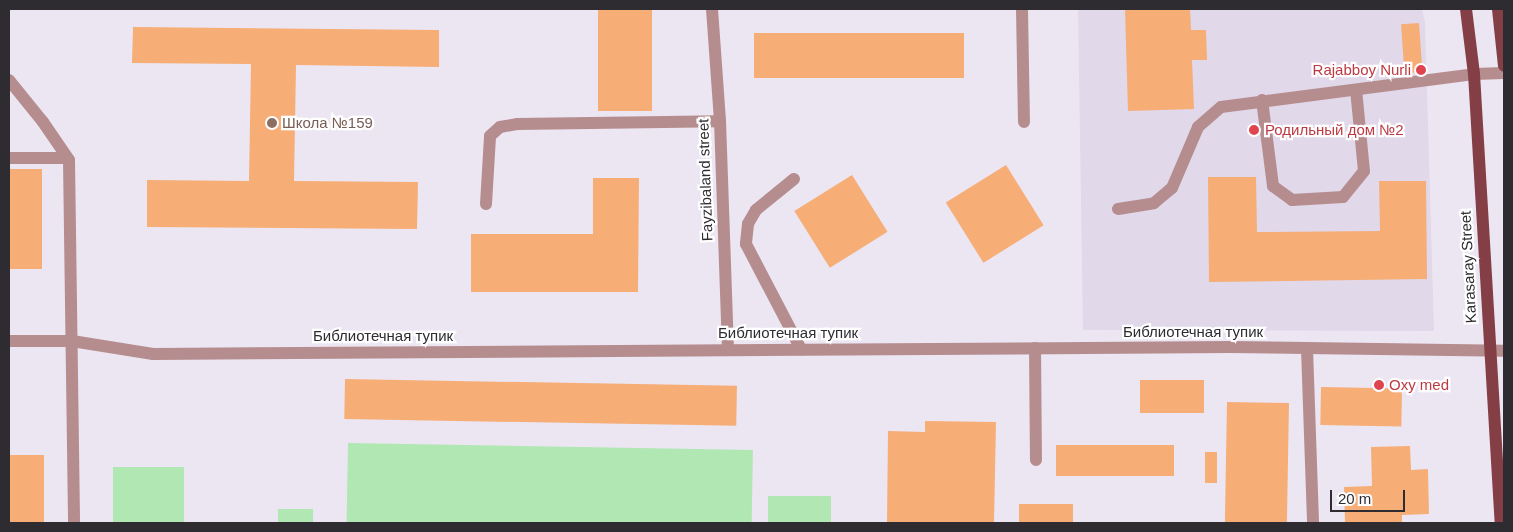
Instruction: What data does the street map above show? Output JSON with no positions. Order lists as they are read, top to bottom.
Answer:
{
  "streets": {
    "main road": ["Karasaray Street"],
    "street": ["Fayzibaland street", "Библиотечная тупик"]
  },
  "crossings": [
    ["Fayzibaland street", "Библиотечная тупик"],
    ["Karasaray Street", "Библиотечная тупик"]
  ],
  "places": [
    "Rajabboy Nurli",
    "Школа №159",
    "Родильный дом №2",
    "Oxy med"
  ],
  "scale_bar": "20 m"
}
